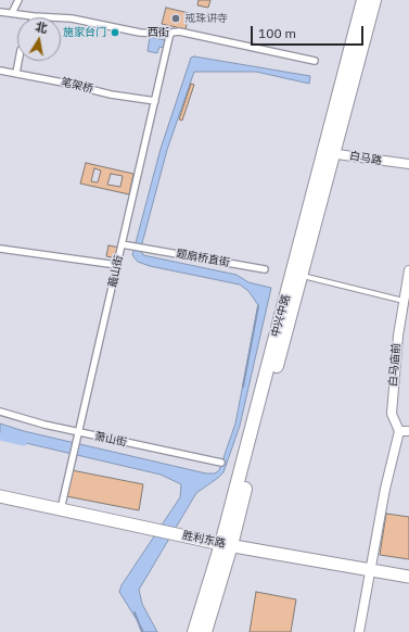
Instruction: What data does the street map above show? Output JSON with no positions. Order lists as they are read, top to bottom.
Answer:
{
  "streets": {
    "main road": ["中兴中路", "胜利东路"],
    "street": [
      "西街",
      "笔架桥",
      "白马路",
      "题扇桥直街",
      "蕺山街",
      "白马庙前",
      "萧山街"
    ]
  },
  "crossings": [
    ["西街", "蕺山街"],
    ["笔架桥", "蕺山街"],
    ["白马路", "中兴中路"],
    ["题扇桥直街", "蕺山街"],
    ["蕺山街", "萧山街"],
    ["蕺山街", "胜利东路"],
    ["中兴中路", "胜利东路"]
  ],
  "places": ["戒珠讲寺", "施家台门"],
  "scale_bar": "100 m",
  "north": "top"
}
